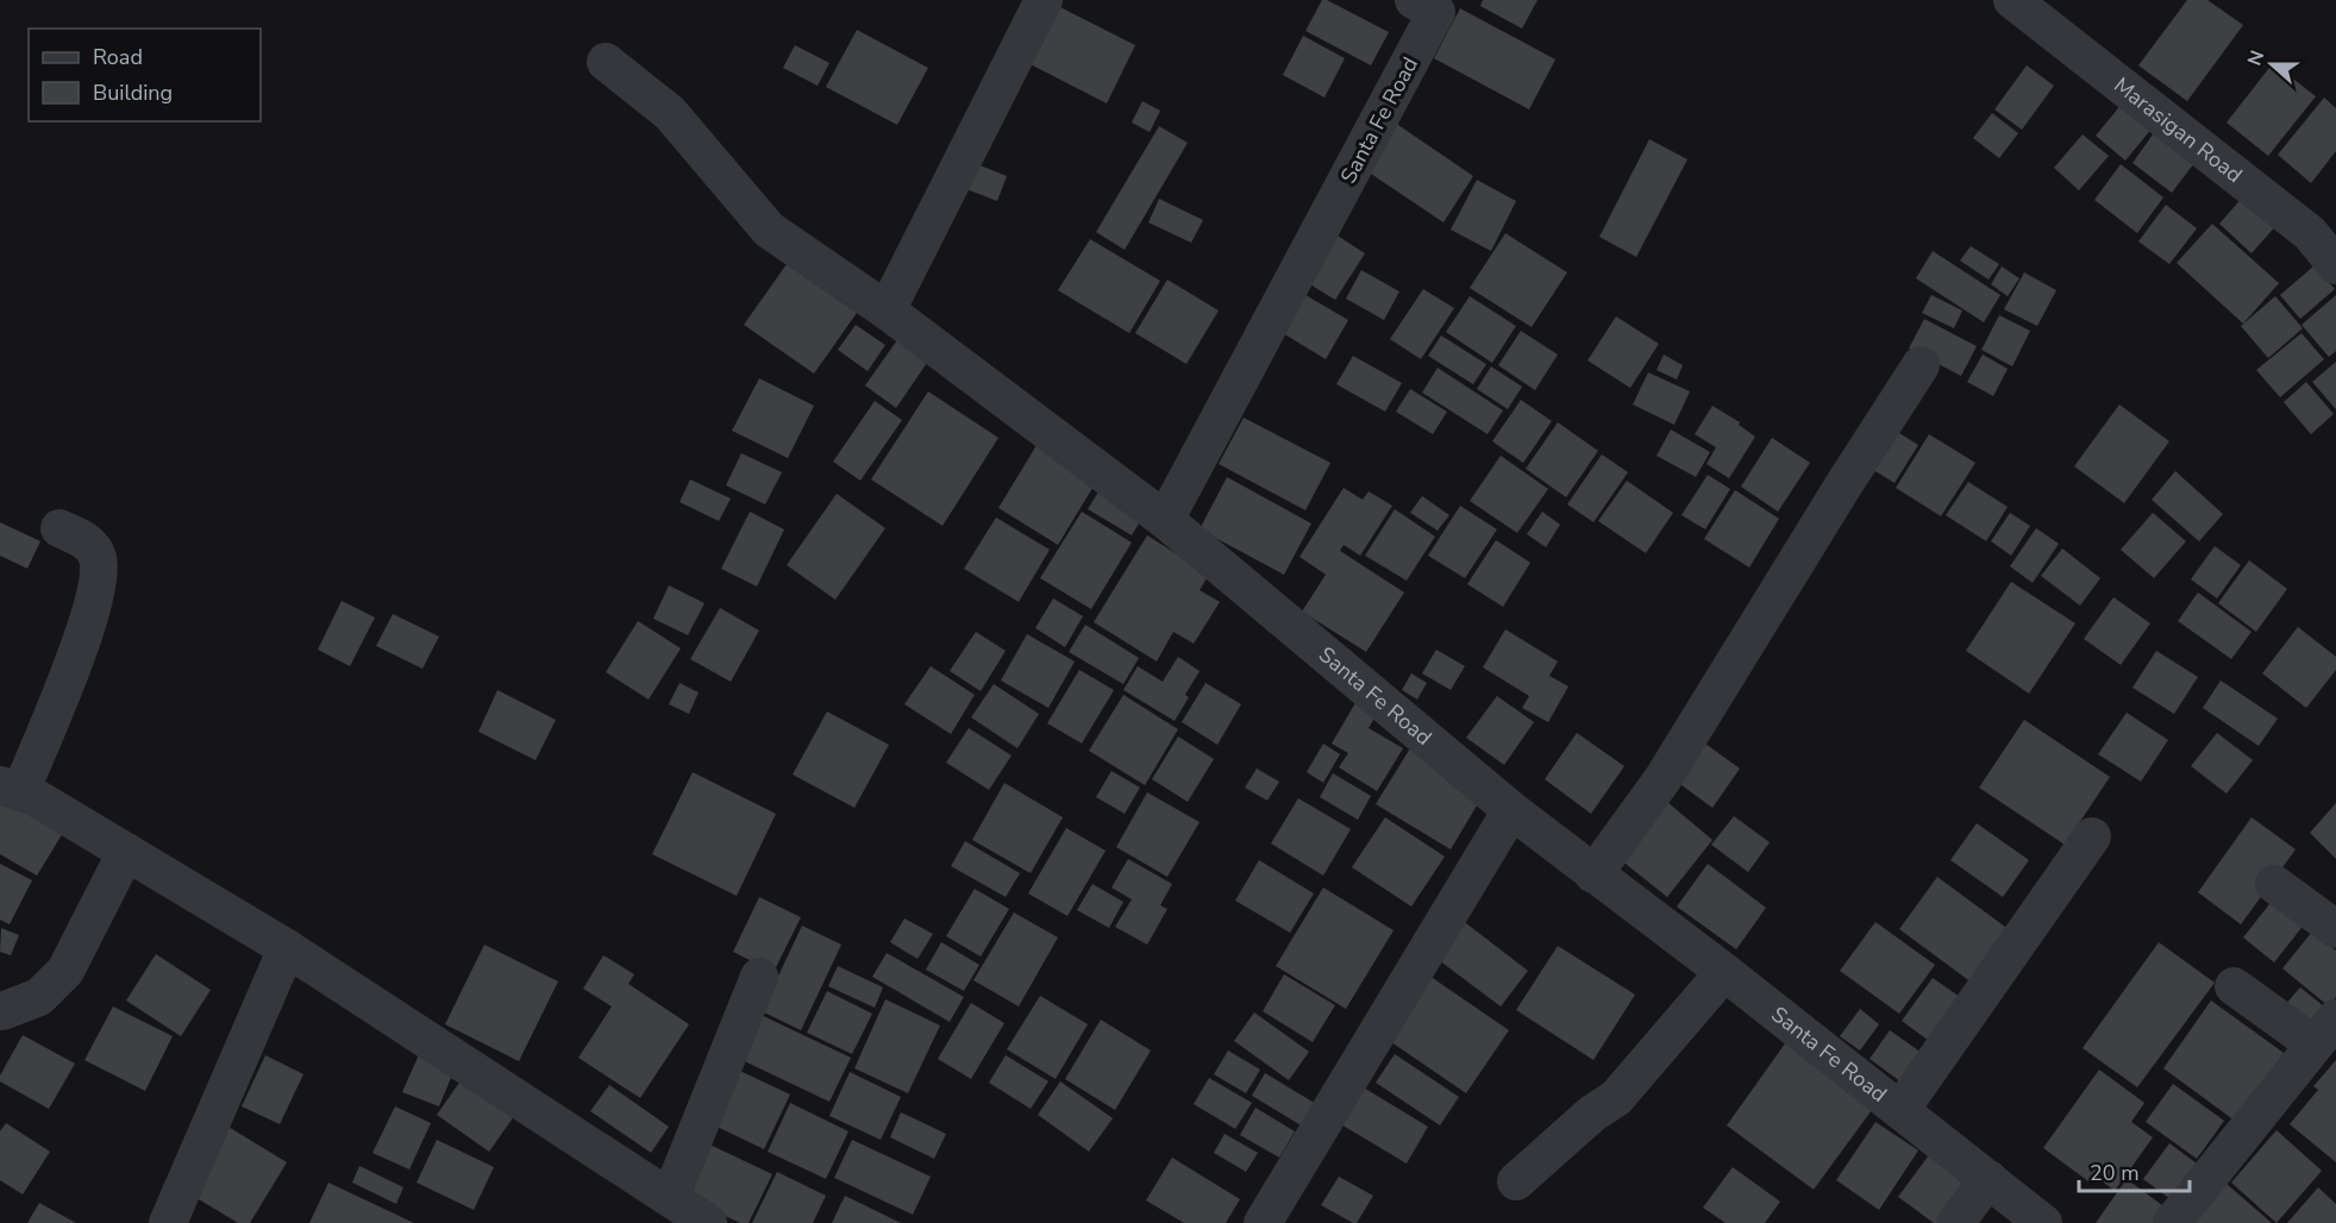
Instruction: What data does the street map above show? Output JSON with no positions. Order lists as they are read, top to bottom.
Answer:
{
  "streets": {
    "street": ["Santa Fe Road", "Marasigan Road"]
  },
  "legend": ["Road", "Building"],
  "scale_bar": "20 m",
  "north": "left"
}
